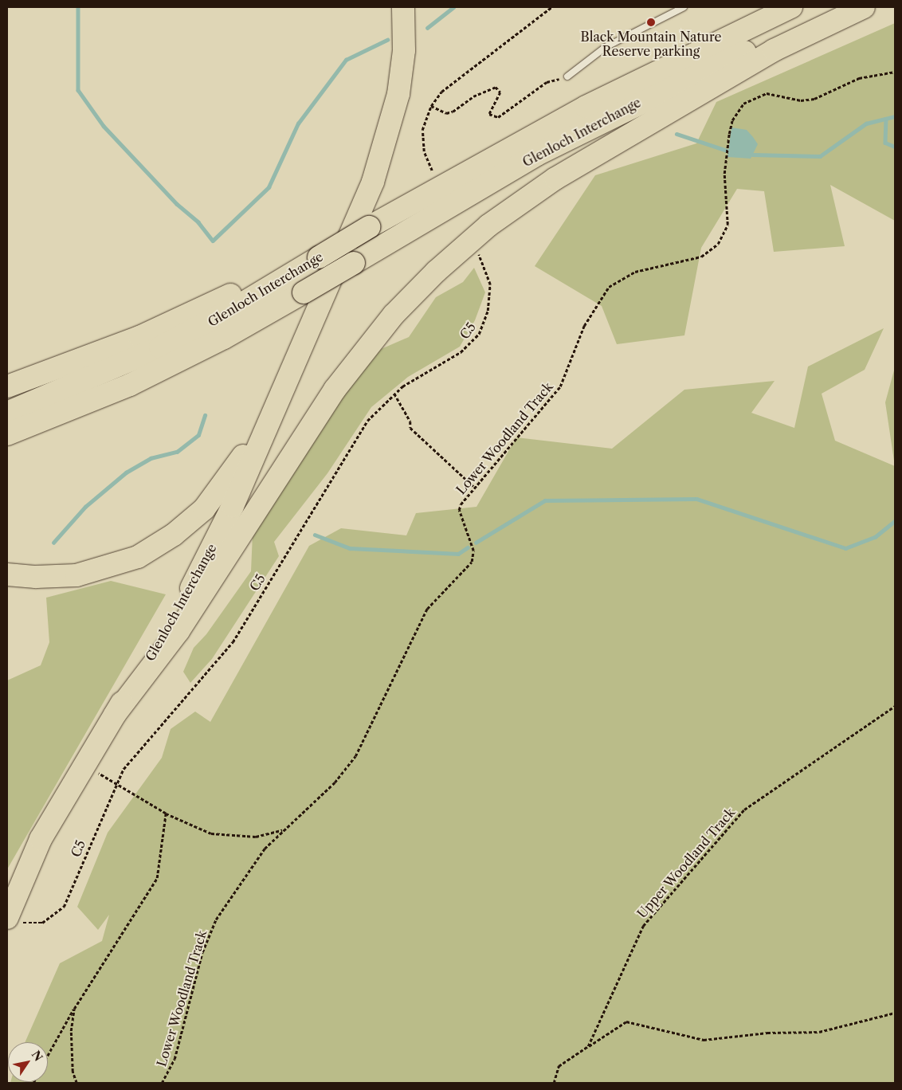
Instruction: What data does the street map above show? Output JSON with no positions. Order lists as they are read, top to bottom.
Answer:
{
  "streets": {
    "highway": ["Glenloch Interchange"],
    "path": ["C5", "Lower Woodland Track", "Upper Woodland Track"]
  },
  "crossings": [
    ["Glenloch Interchange", "C5"]
  ],
  "places": ["Black Mountain Nature Reserve parking"],
  "north": "top right"
}
